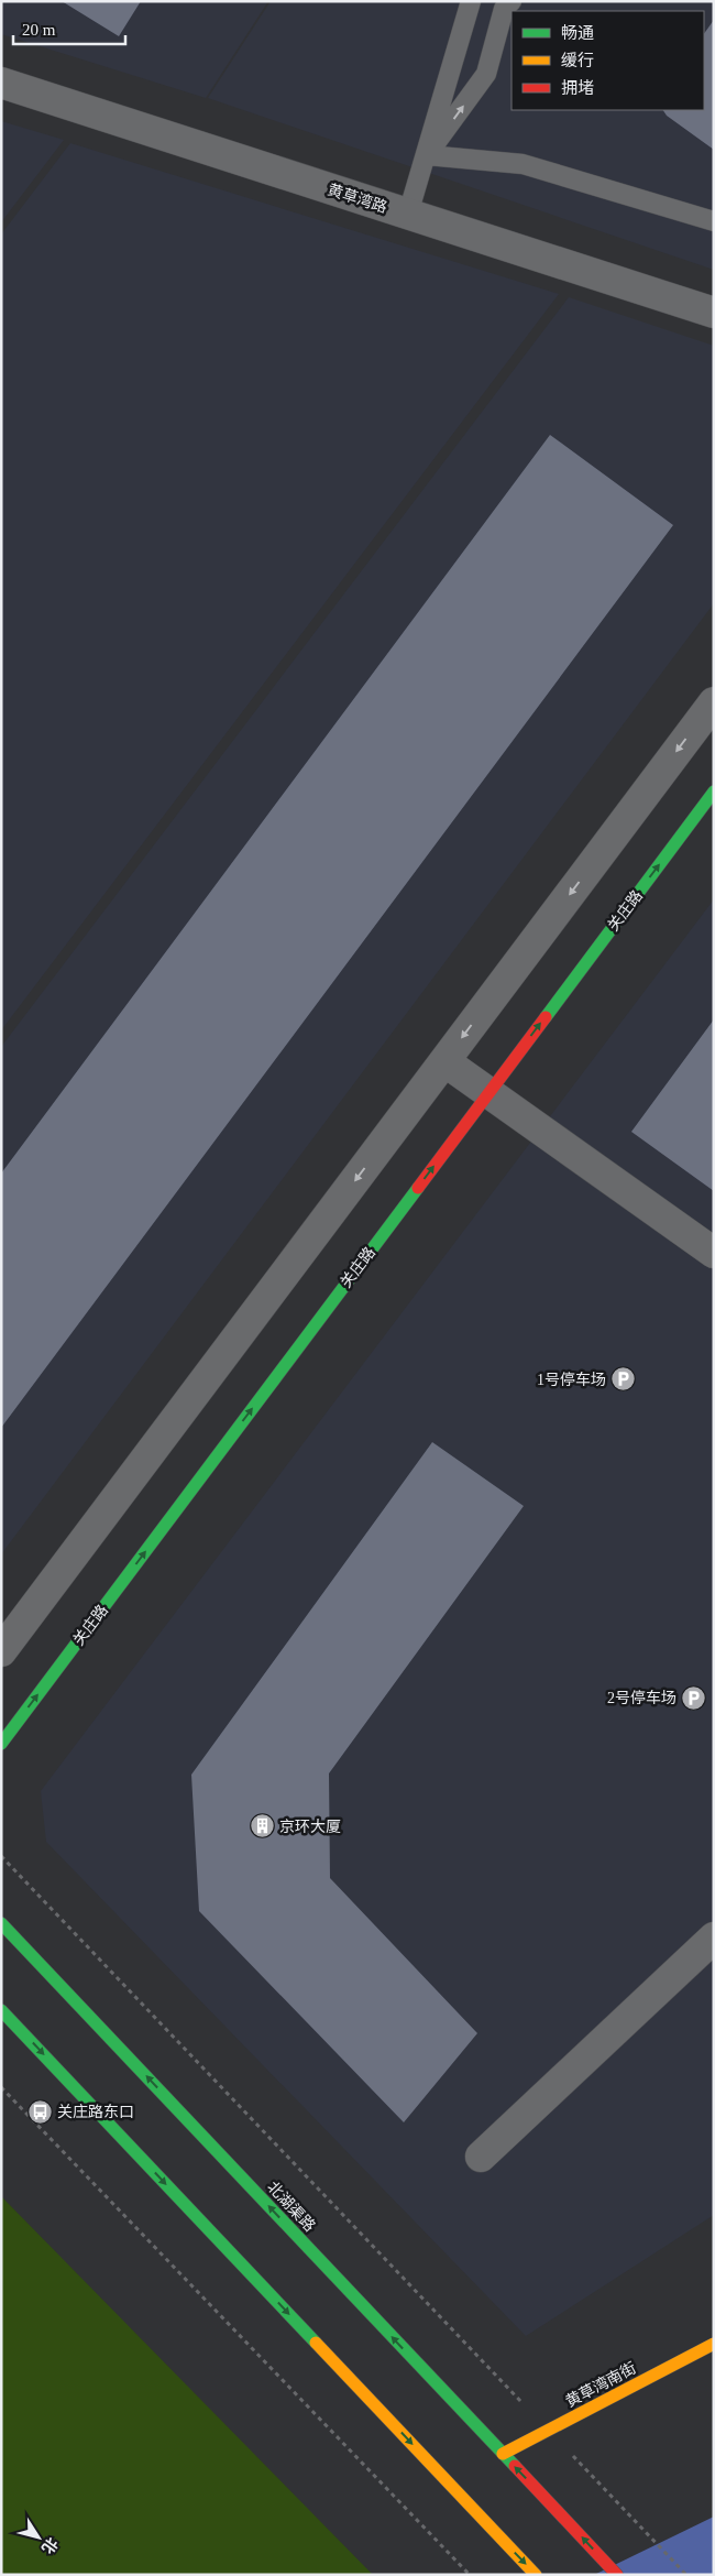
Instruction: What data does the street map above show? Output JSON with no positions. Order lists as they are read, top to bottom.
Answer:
{
  "streets": {
    "main road": ["关庄路", "北湖渠路", "黄草湾南街"],
    "street": ["黄草湾路"]
  },
  "crossings": [
    ["北湖渠路", "黄草湾南街"]
  ],
  "one_way": ["关庄路"],
  "places": {
    "parking": ["1号停车场", "2号停车场"],
    "building": ["京环大厦"],
    "bus stop": ["关庄路东口"]
  },
  "legend": ["畅通", "缓行", "拥堵"],
  "scale_bar": "20 m",
  "north": "bottom right"
}
